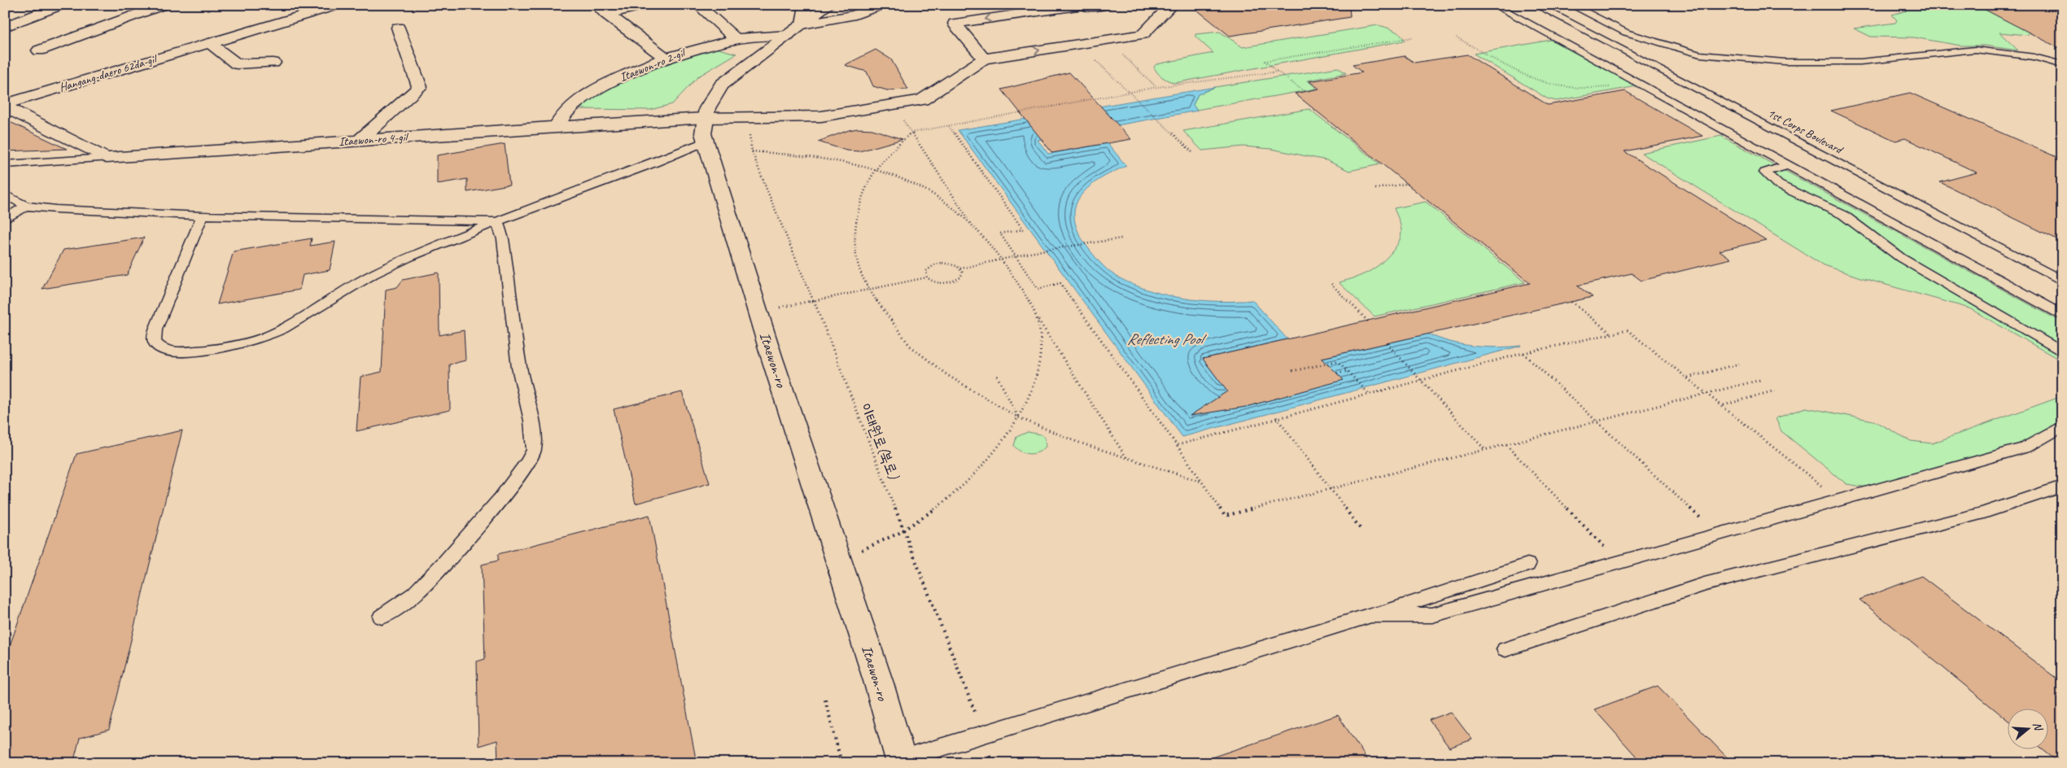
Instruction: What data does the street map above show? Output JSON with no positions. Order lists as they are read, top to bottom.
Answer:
{
  "streets": {
    "street": [
      "Itaewon-ro 2-gil",
      "Hangang-daero 62da-gil",
      "Itaewon-ro 4-gil",
      "Itaewon-ro"
    ],
    "lane": ["1st Corps Boulevard"],
    "path": ["이태원로(북로)"]
  },
  "crossings": [
    ["Itaewon-ro 2-gil", "Itaewon-ro 4-gil"],
    ["Itaewon-ro 2-gil", "Itaewon-ro"],
    ["Hangang-daero 62da-gil", "Itaewon-ro 4-gil"],
    ["Itaewon-ro 4-gil", "Itaewon-ro"]
  ],
  "water": ["Reflecting Pool"],
  "north": "right"
}
